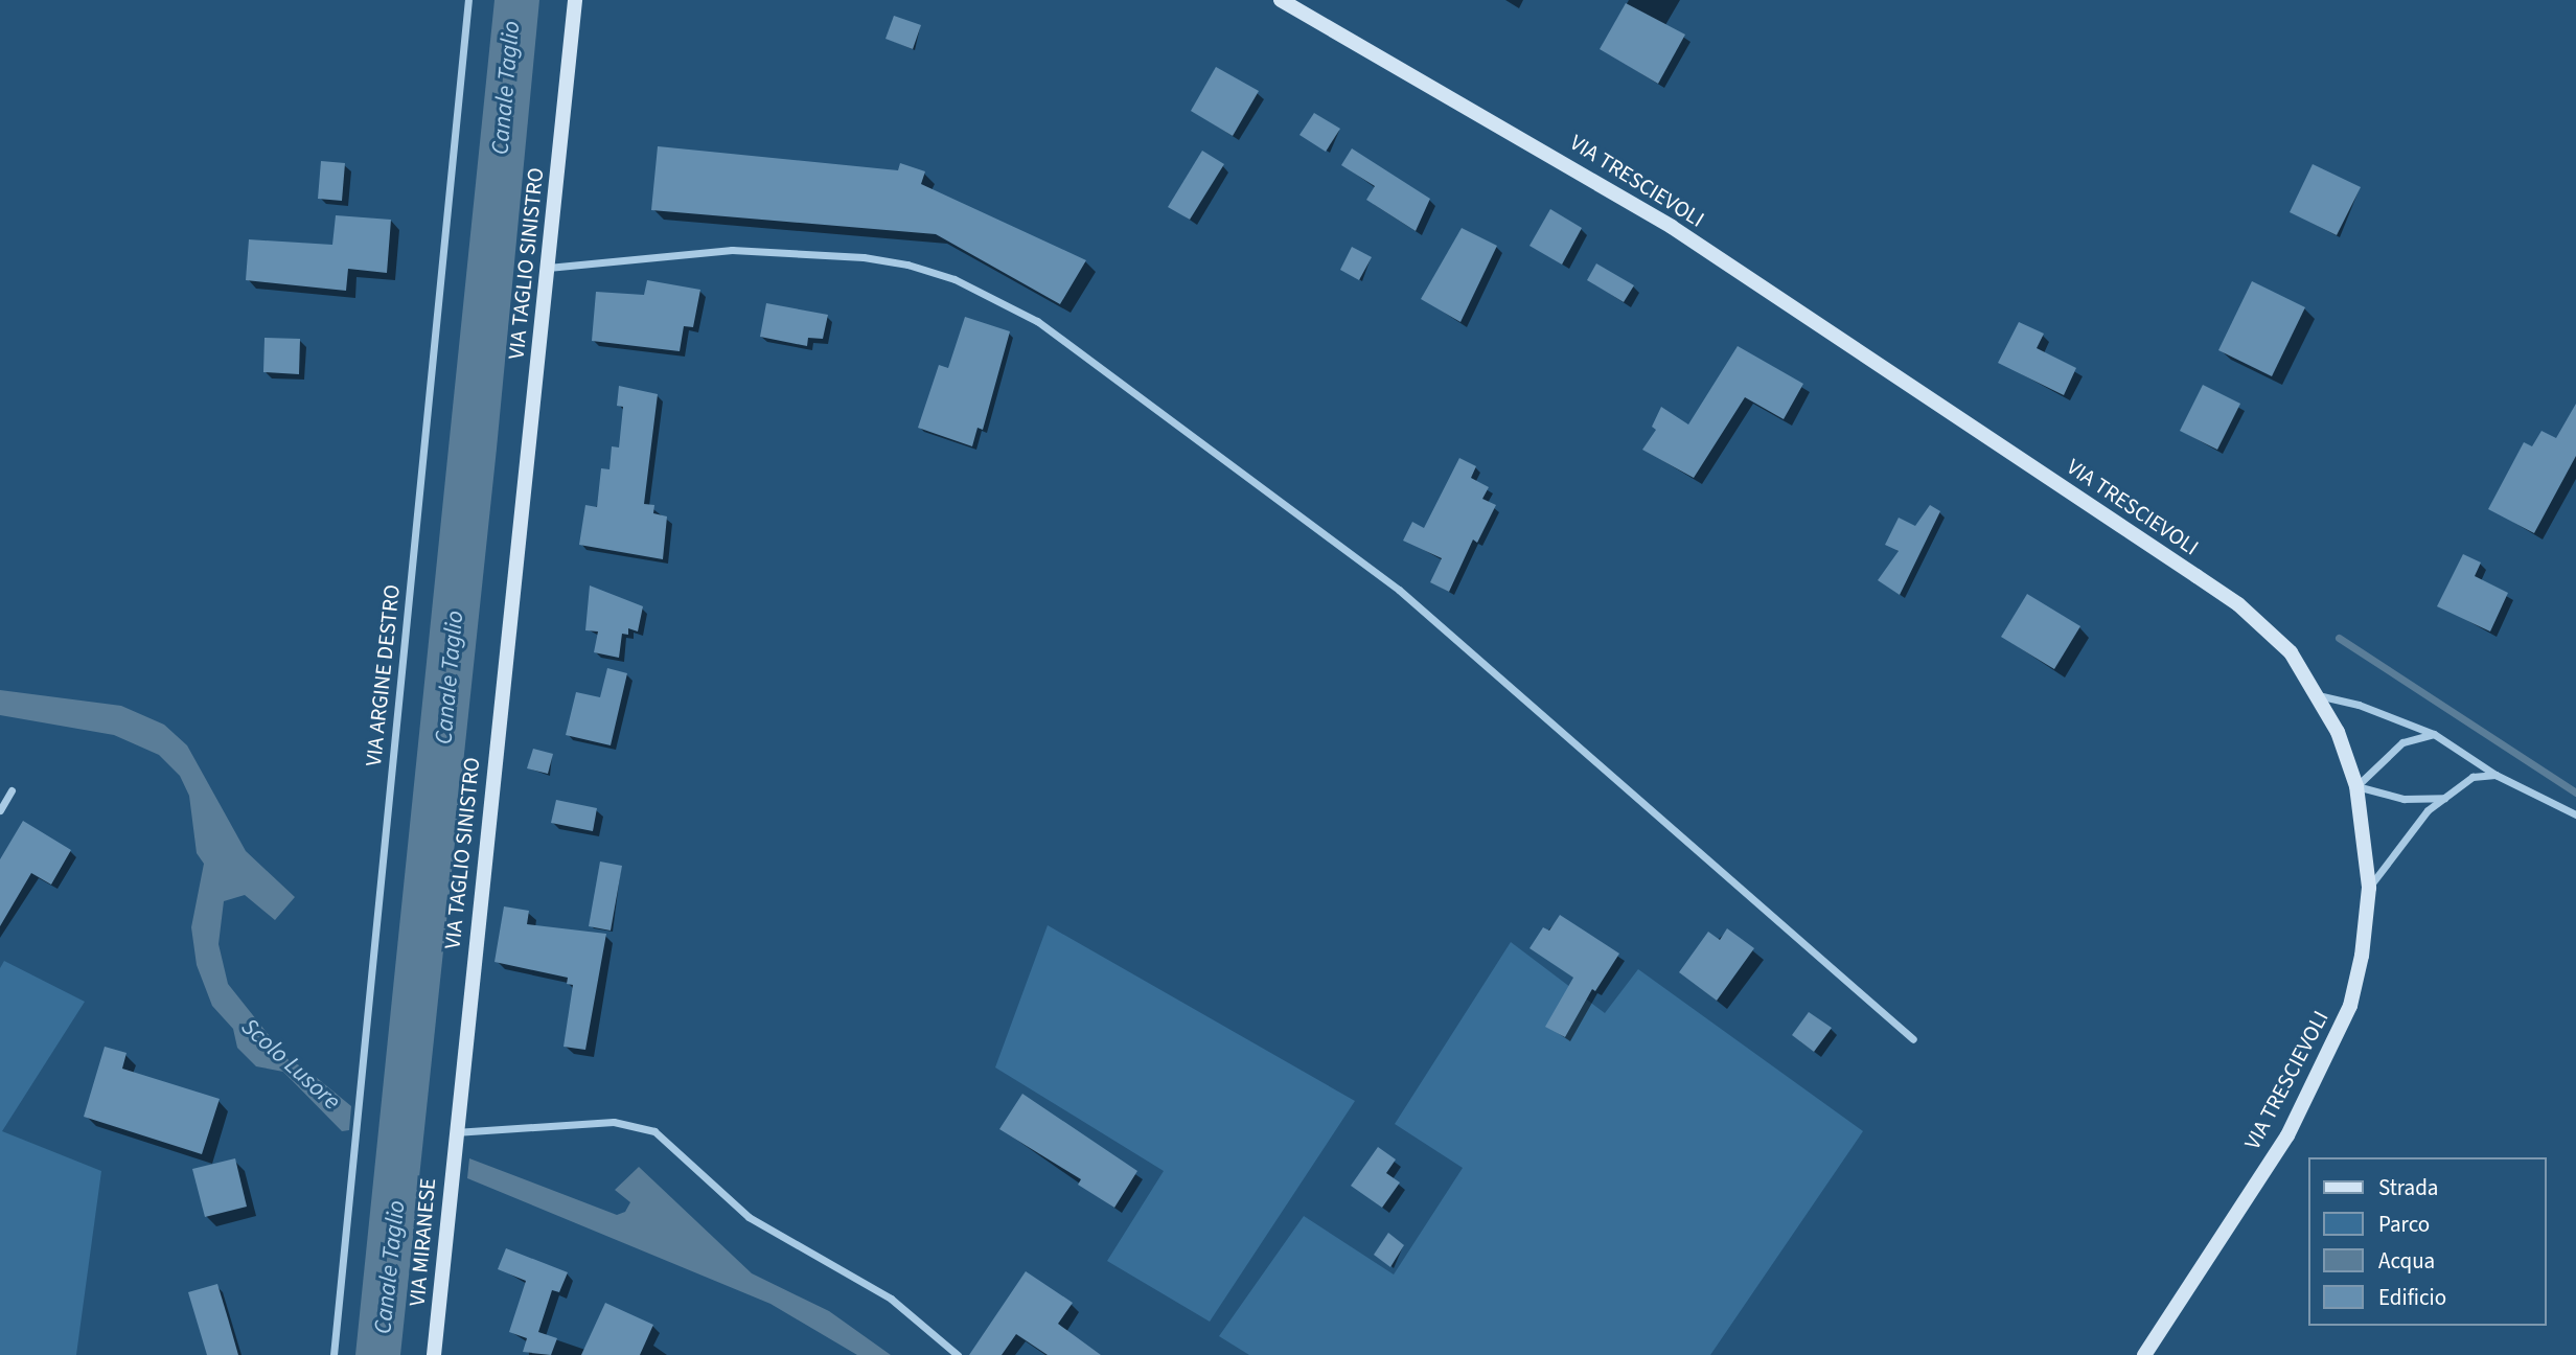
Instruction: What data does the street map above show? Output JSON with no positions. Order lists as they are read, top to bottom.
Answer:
{
  "streets": {
    "main road": ["VIA TRESCIEVOLI", "VIA TAGLIO SINISTRO", "VIA MIRANESE"],
    "street": ["VIA ARGINE DESTRO"]
  },
  "crossings": [
    ["VIA TAGLIO SINISTRO", "VIA MIRANESE"]
  ],
  "water": ["Canale Taglio", "Scolo Lusore"],
  "legend": [
    "Strada",
    "Parco",
    "Acqua",
    "Edificio"
  ]
}
